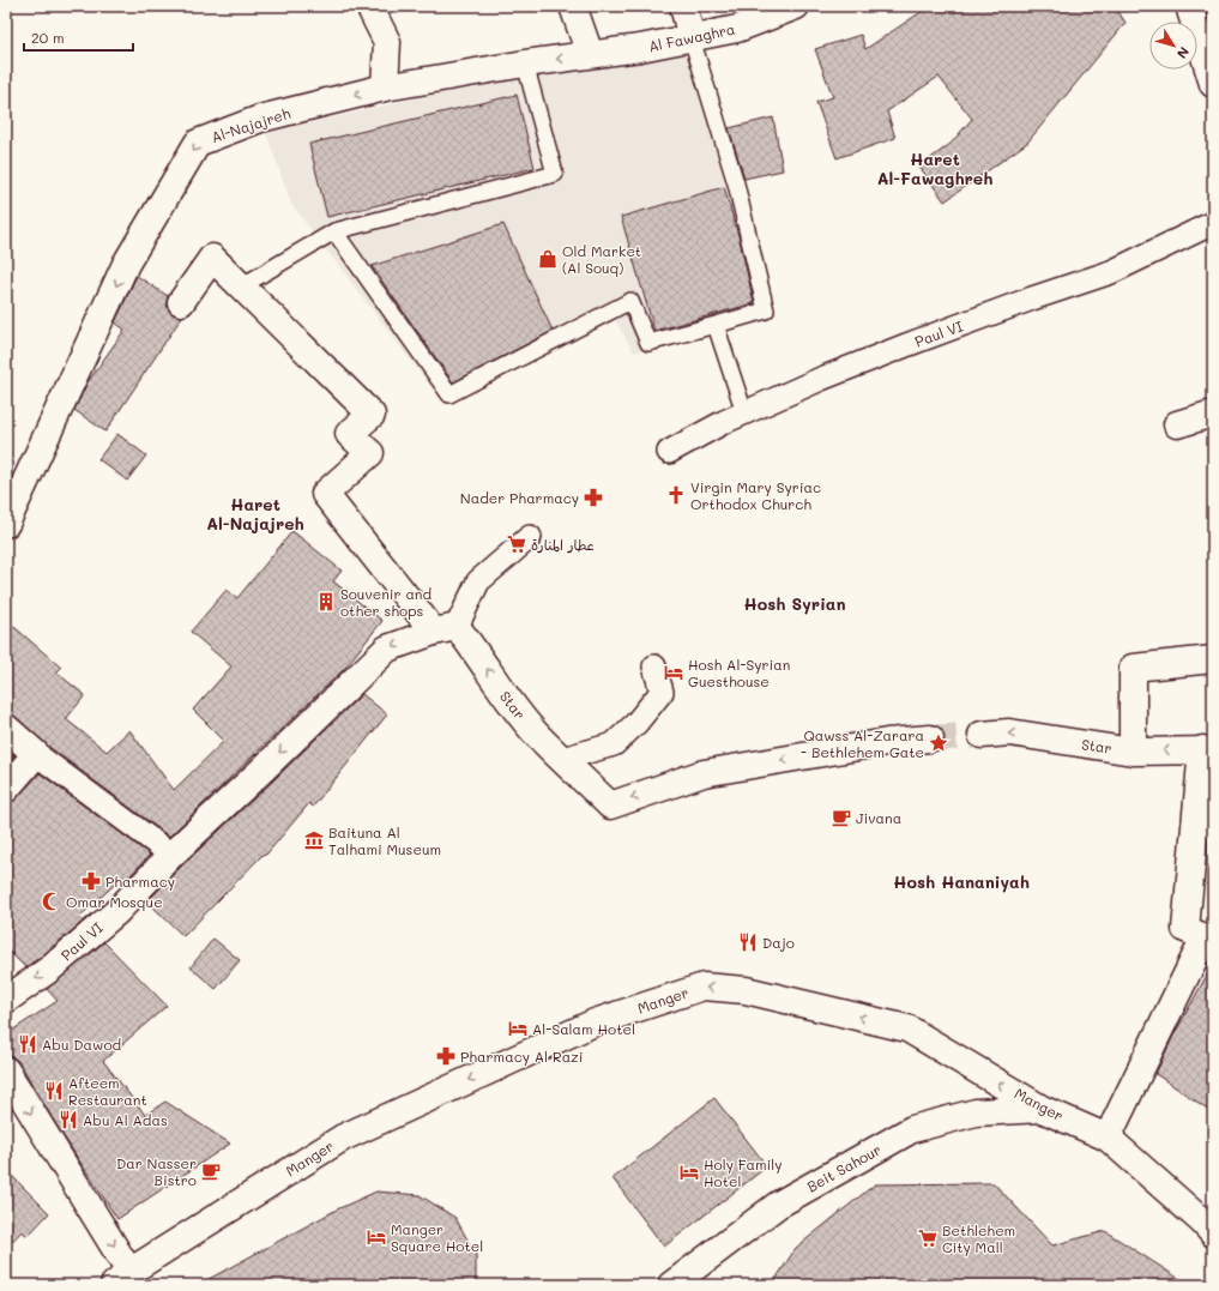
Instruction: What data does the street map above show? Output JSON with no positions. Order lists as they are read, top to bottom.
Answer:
{
  "streets": {
    "street": [
      "Al Fawaghra",
      "Al-Najajreh",
      "Paul VI",
      "Star",
      "Manger",
      "Beit Sahour"
    ]
  },
  "crossings": [
    ["Al Fawaghra", "Al-Najajreh"],
    ["Manger", "Beit Sahour"]
  ],
  "one_way": ["Al-Najajreh", "Star", "Manger"],
  "districts": [
    "Haret Al-Fawaghreh",
    "Haret Al-Najajreh",
    "Hosh Syrian",
    "Hosh Hananiyah"
  ],
  "places": {
    "shop": ["Old Market (Al Souq)"],
    "church": ["Virgin Mary Syriac Orthodox Church"],
    "pharmacy": ["Nader Pharmacy", "Pharmacy", "Pharmacy Al Razi"],
    "supermarket": ["عطار المنارة", "Bethlehem City Mall"],
    "building": ["Souvenir and other shops"],
    "hotel": [
      "Hosh Al-Syrian Guesthouse",
      "Al-Salam Hotel",
      "Holy Family Hotel",
      "Manger Square Hotel"
    ],
    "place": ["Qawss Al-Zarara - Bethlehem Gate"],
    "cafe": ["Jivana", "Dar Nasser Bistro"],
    "museum": ["Baituna Al Talhami Museum"],
    "mosque": ["Omar Mosque"],
    "restaurant": [
      "Dajo",
      "Abu Dawod",
      "Afteem Restaurant",
      "Abu Al Adas"
    ]
  },
  "scale_bar": "20 m",
  "north": "bottom right"
}
